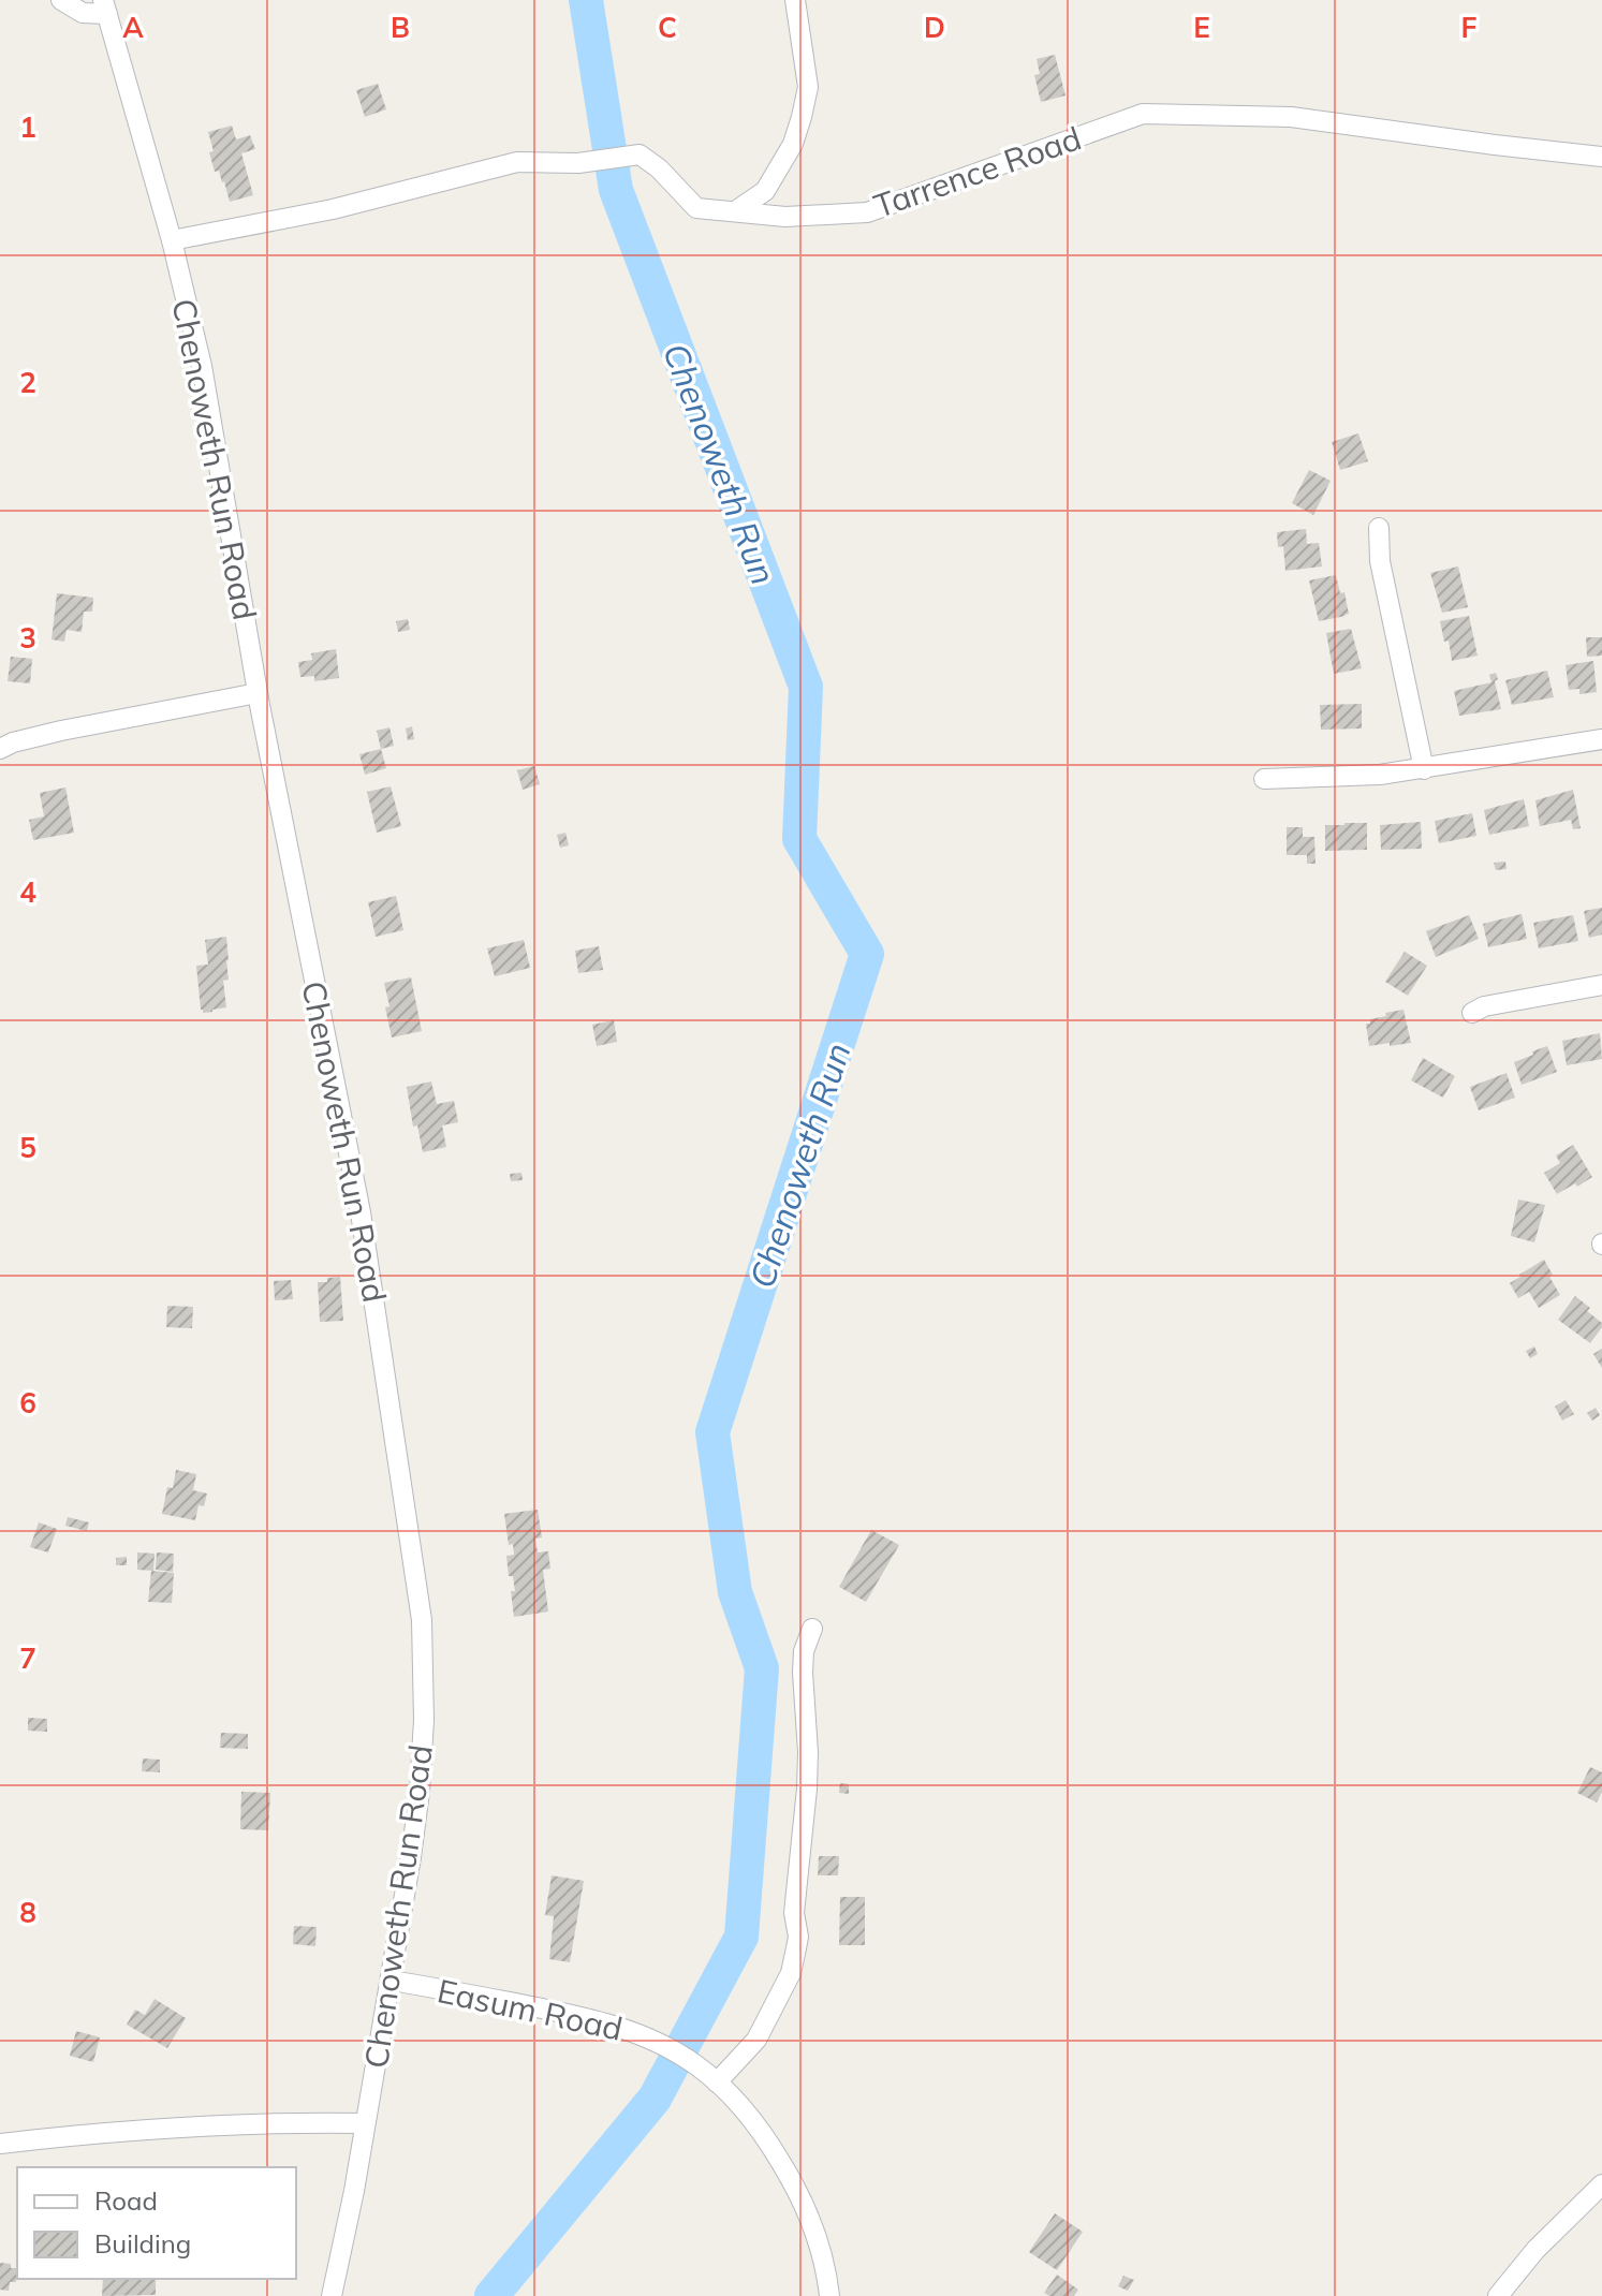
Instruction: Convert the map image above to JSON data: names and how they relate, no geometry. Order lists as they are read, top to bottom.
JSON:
{
  "streets": {
    "street": ["Tarrence Road", "Chenoweth Run Road", "Easum Road"]
  },
  "crossings": [
    ["Tarrence Road", "Chenoweth Run Road"],
    ["Chenoweth Run Road", "Easum Road"]
  ],
  "water": ["Chenoweth Run"],
  "legend": ["Road", "Building"],
  "grid": {
    "columns": [
      "A",
      "B",
      "C",
      "D",
      "E",
      "F"
    ],
    "rows": [
      "1",
      "2",
      "3",
      "4",
      "5",
      "6",
      "7",
      "8"
    ]
  }
}
